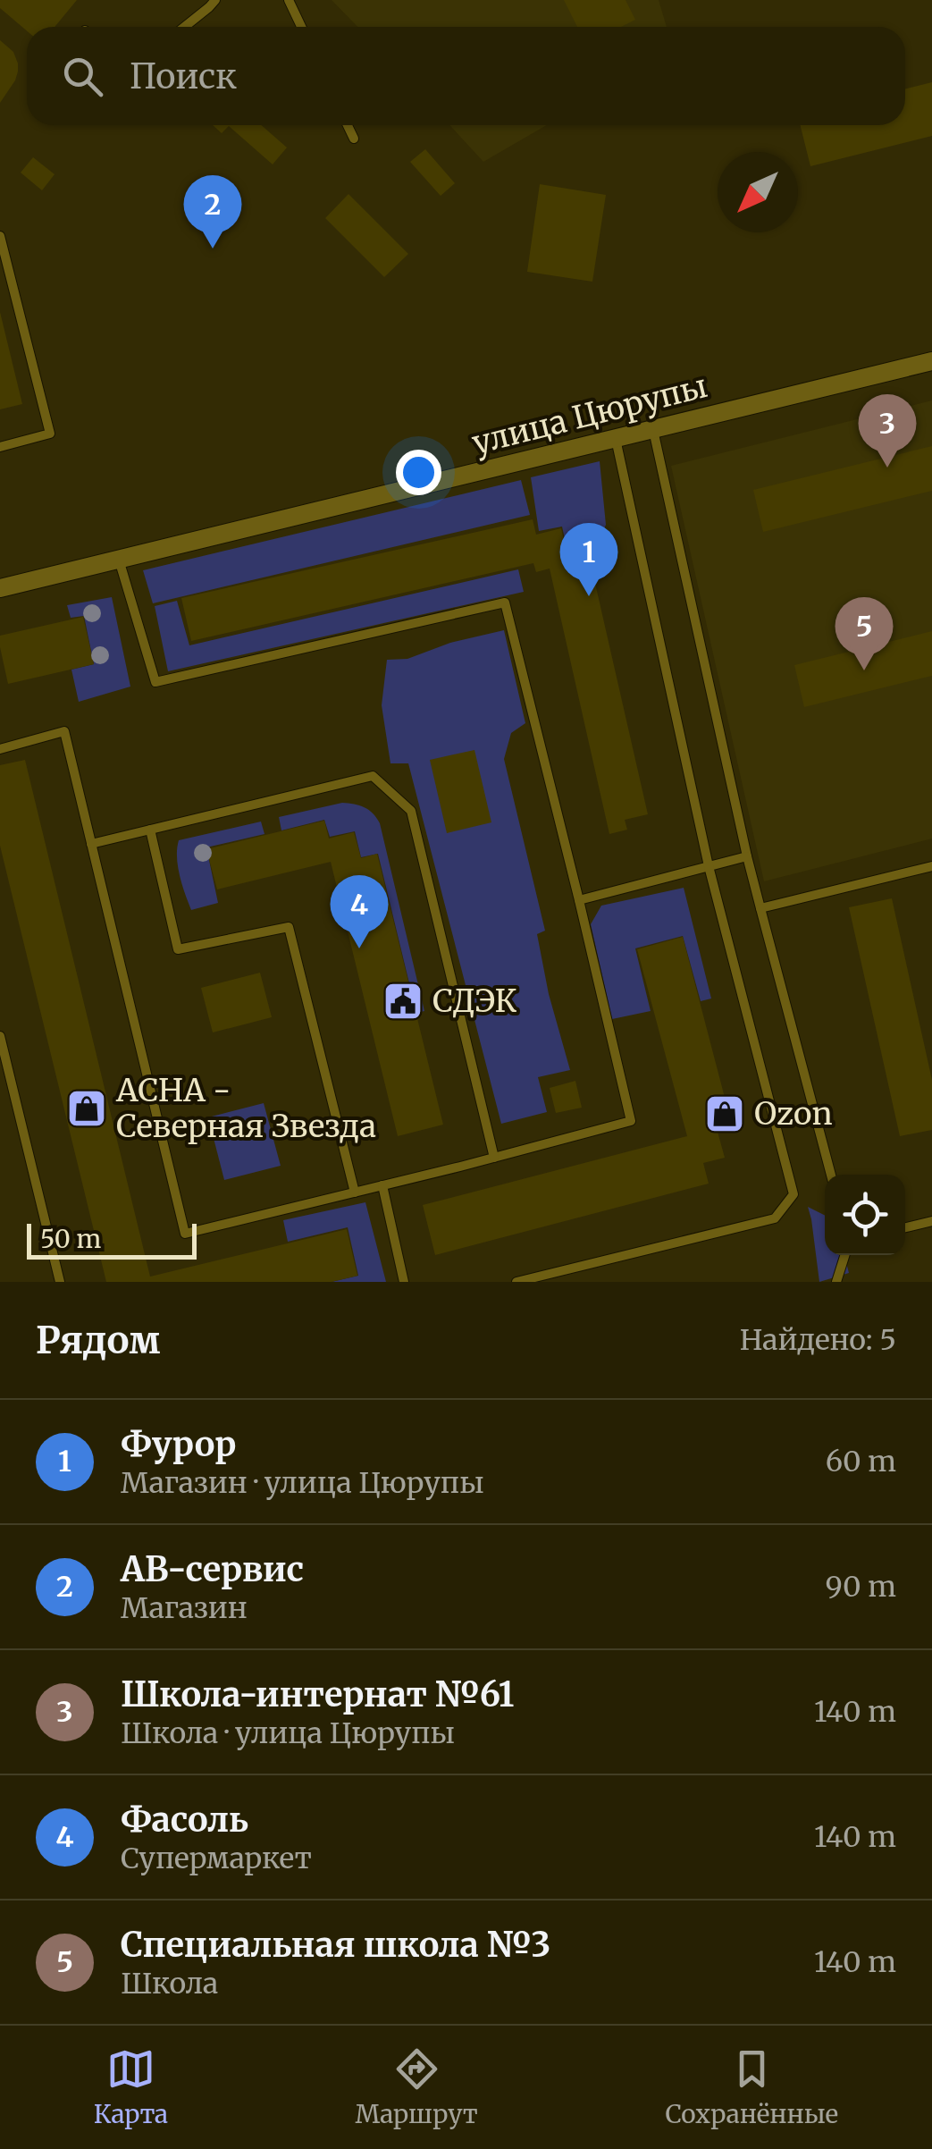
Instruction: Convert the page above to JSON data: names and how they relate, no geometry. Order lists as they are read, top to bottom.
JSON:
{
  "streets": {
    "street": ["улица Цюрупы"]
  },
  "places": {
    "public building": ["СДЭК"],
    "shop": ["АСНА - Северная Звезда", "Ozon"]
  },
  "scale_bar": "50 m",
  "north": "bottom left",
  "page": {
    "search": "Поиск",
    "pins": [
      "2",
      "3",
      "1",
      "5",
      "4"
    ],
    "scale": "50 m",
    "heading": ["Рядом", "Найдено: 5"],
    "list": [
      {
        "mark": "1",
        "name": "Фурор",
        "note": "Магазин · улица Цюрупы",
        "value": "60 m"
      },
      {
        "mark": "2",
        "name": "АВ-сервис",
        "note": "Магазин",
        "value": "90 m"
      },
      {
        "mark": "3",
        "name": "Школа-интернат №61",
        "note": "Школа · улица Цюрупы",
        "value": "140 m"
      },
      {
        "mark": "4",
        "name": "Фасоль",
        "note": "Супермаркет",
        "value": "140 m"
      },
      {
        "mark": "5",
        "name": "Специальная школа №3",
        "note": "Школа",
        "value": "140 m"
      }
    ],
    "nav": ["Карта", "Маршрут", "Сохранённые"]
  }
}
